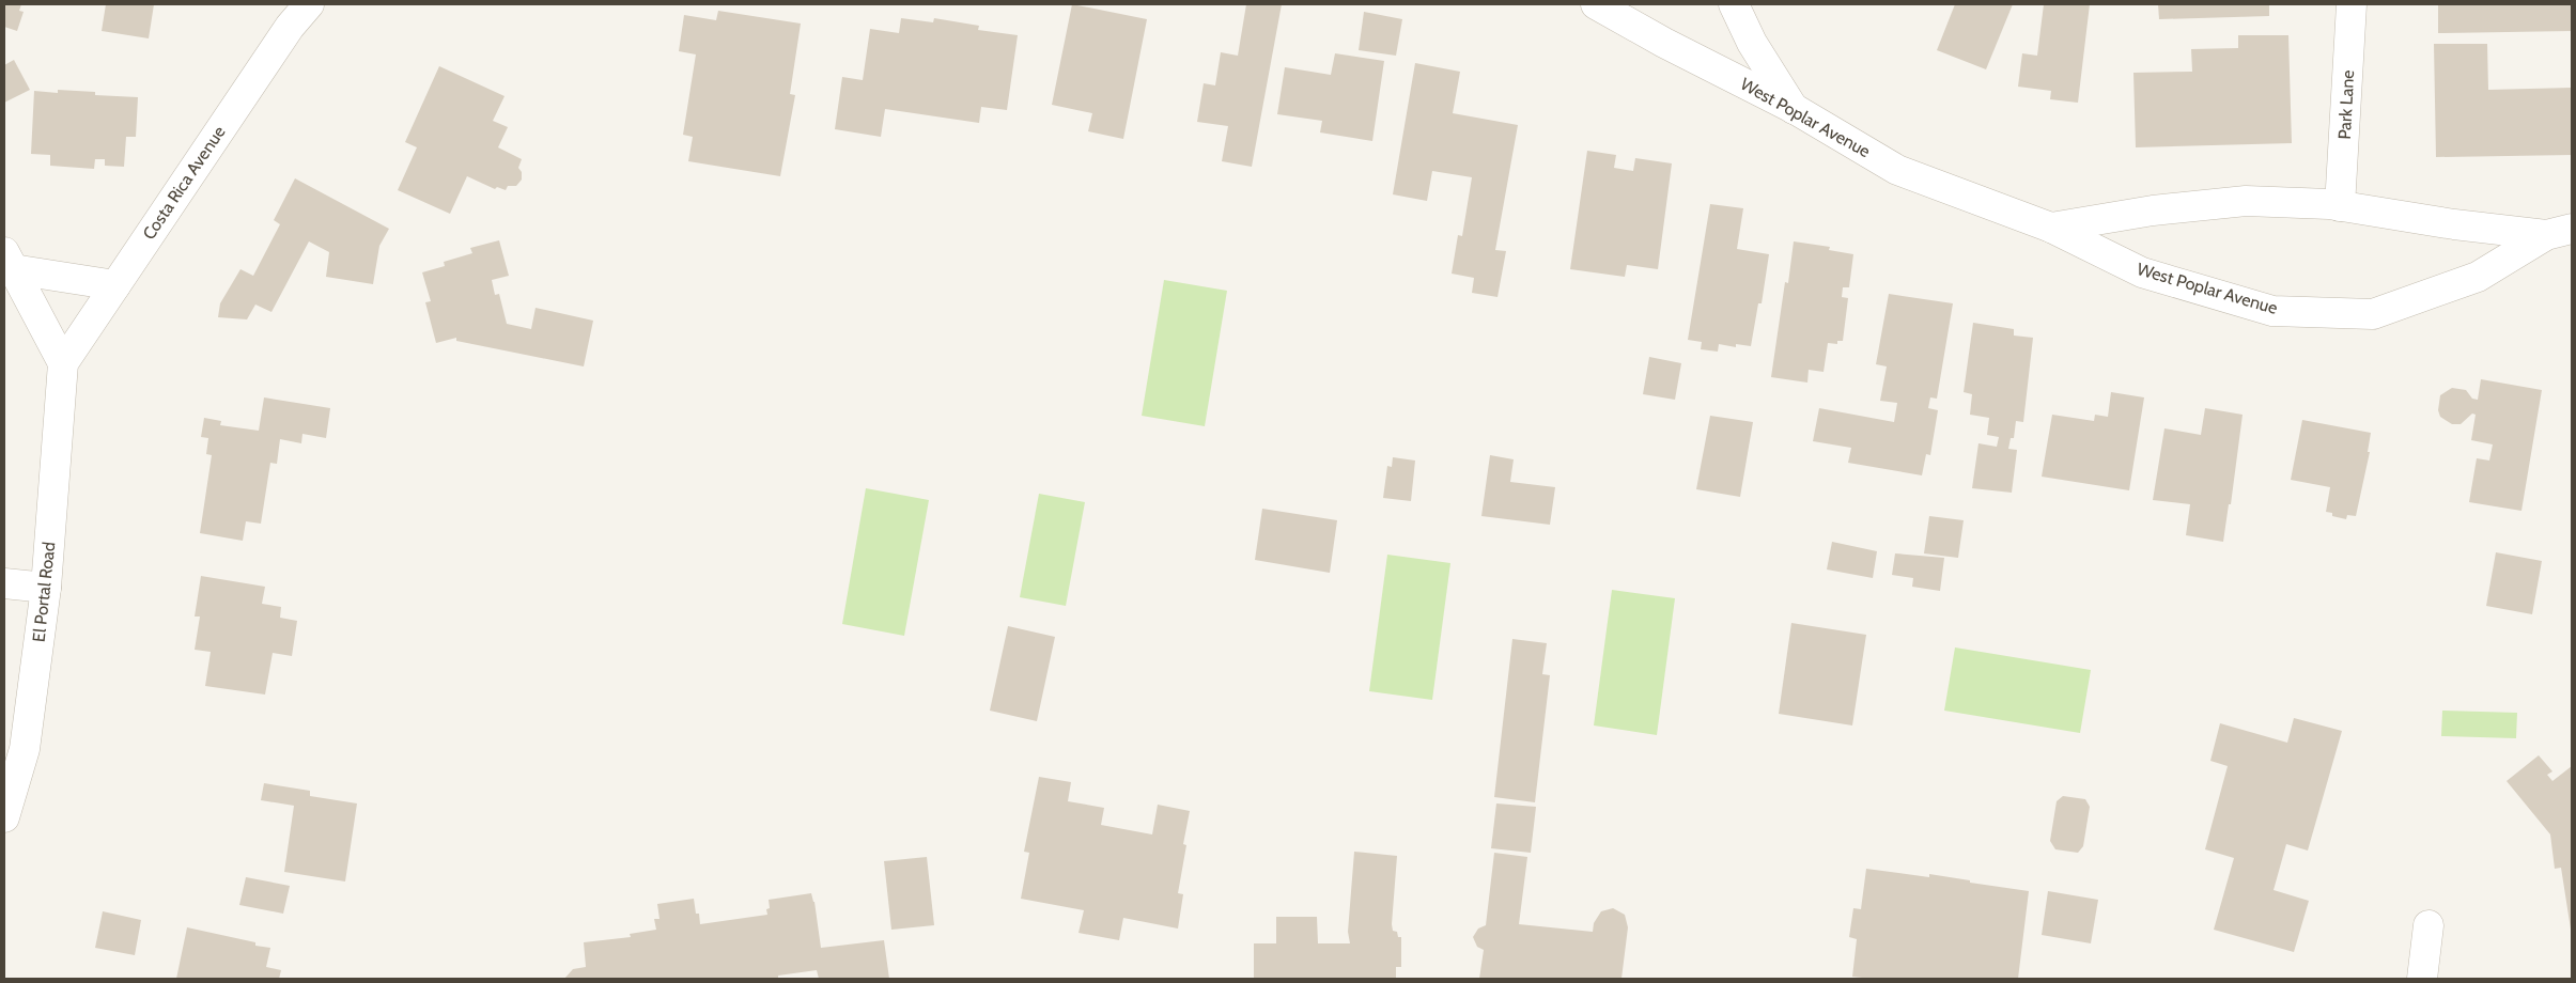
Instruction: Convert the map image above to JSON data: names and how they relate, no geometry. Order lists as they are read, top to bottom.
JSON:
{
  "streets": {
    "street": [
      "Park Lane",
      "West Poplar Avenue",
      "Costa Rica Avenue",
      "El Portal Road"
    ]
  },
  "crossings": [
    ["Park Lane", "West Poplar Avenue"],
    ["Costa Rica Avenue", "El Portal Road"]
  ]
}
